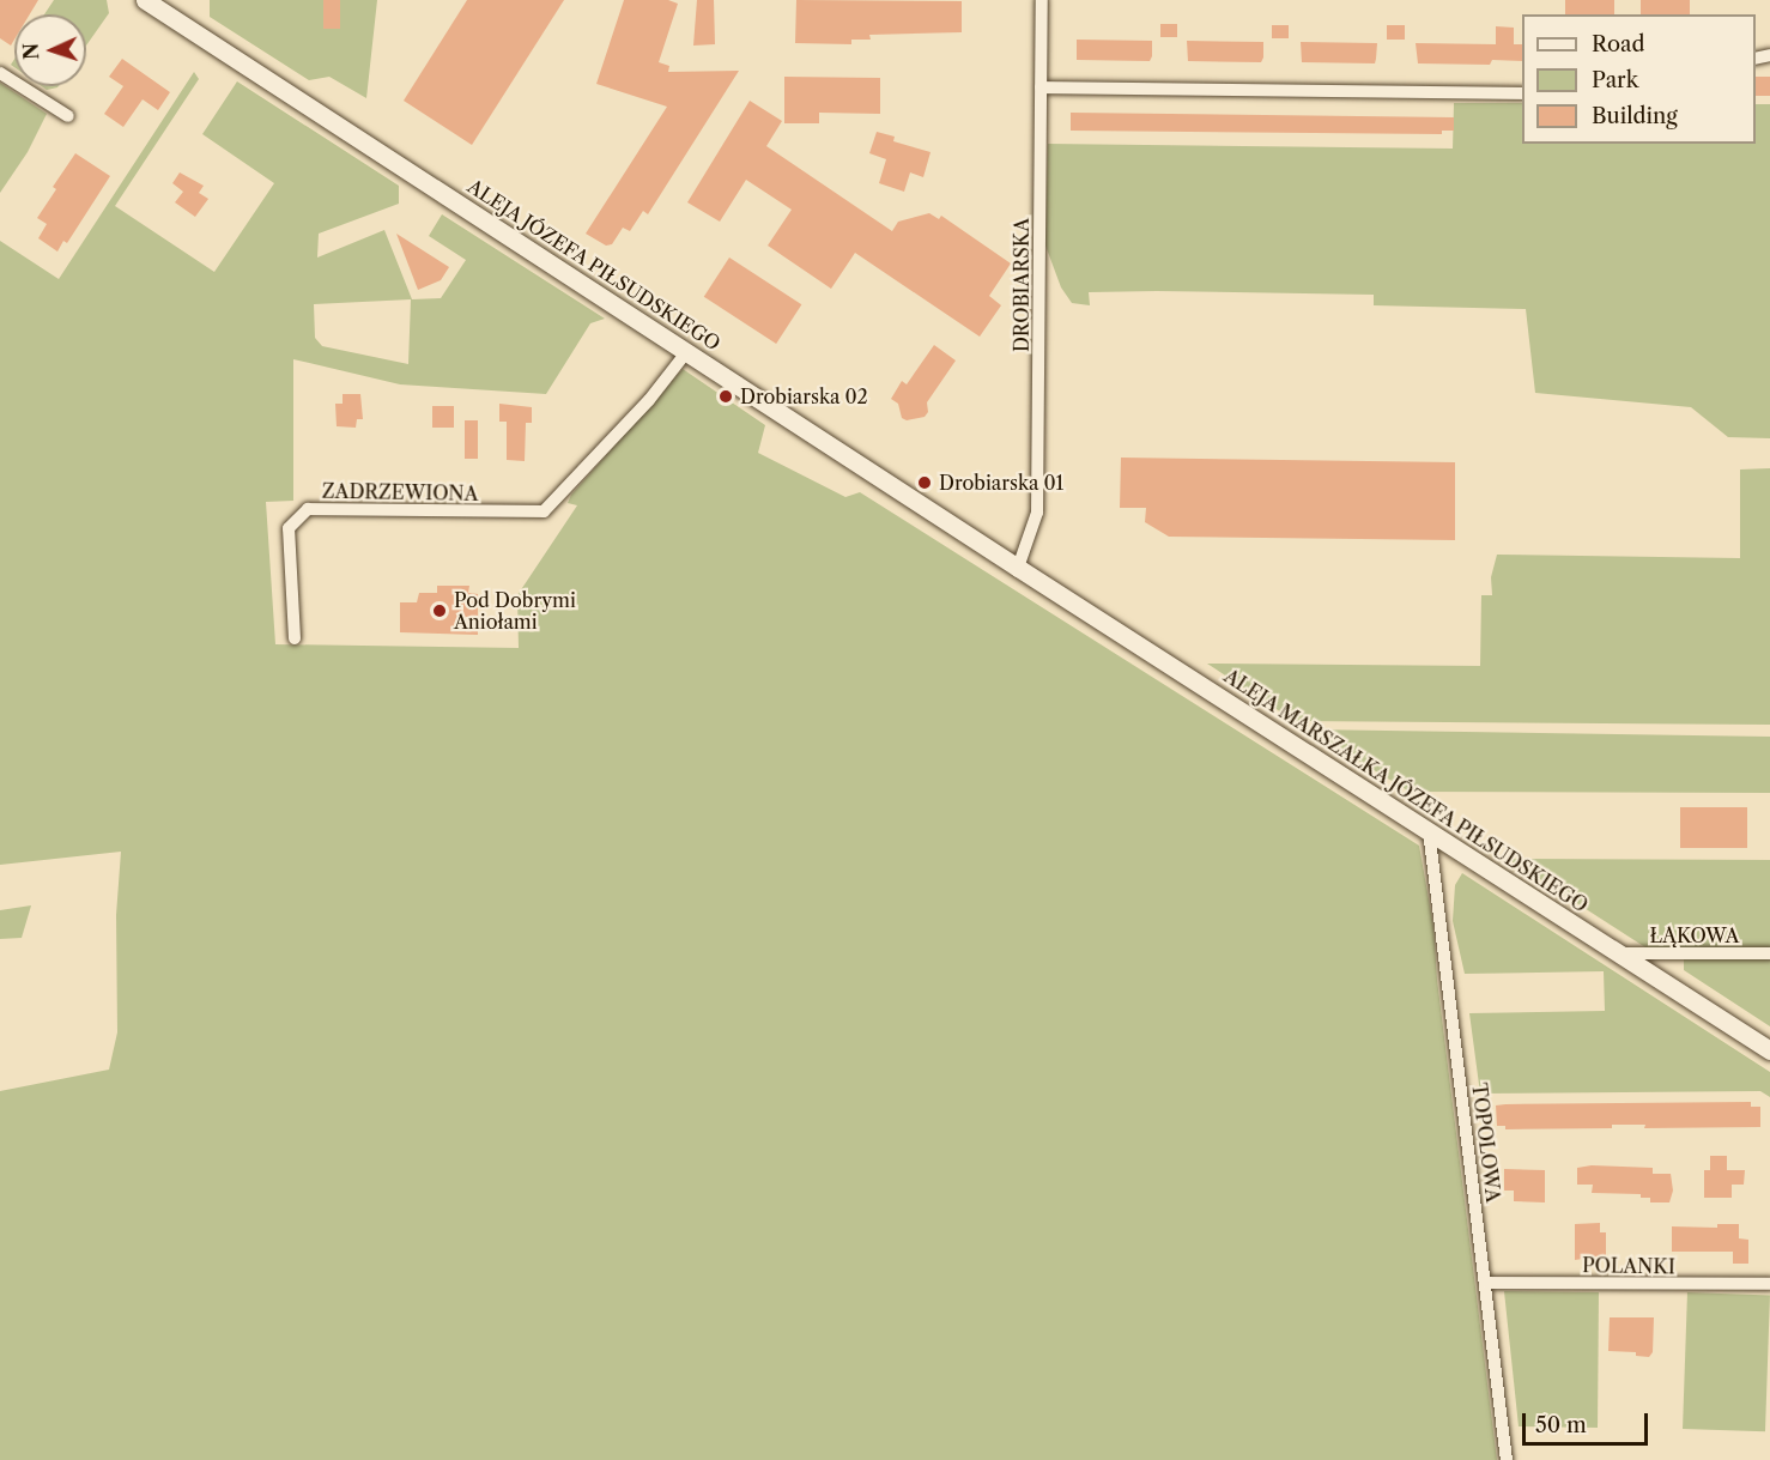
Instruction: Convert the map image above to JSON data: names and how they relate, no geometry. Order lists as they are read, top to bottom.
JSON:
{
  "streets": {
    "main road": ["ALEJA JÓZEFA PIŁSUDSKIEGO", "ALEJA MARSZAŁKA JÓZEFA PIŁSUDSKIEGO"],
    "street": [
      "DROBIARSKA",
      "ZADRZEWIONA",
      "ŁĄKOWA",
      "TOPOLOWA",
      "POLANKI"
    ]
  },
  "crossings": [
    ["ALEJA JÓZEFA PIŁSUDSKIEGO", "DROBIARSKA"],
    ["ALEJA JÓZEFA PIŁSUDSKIEGO", "ZADRZEWIONA"],
    ["ALEJA JÓZEFA PIŁSUDSKIEGO", "ALEJA MARSZAŁKA JÓZEFA PIŁSUDSKIEGO"],
    ["DROBIARSKA", "ALEJA MARSZAŁKA JÓZEFA PIŁSUDSKIEGO"],
    ["ALEJA MARSZAŁKA JÓZEFA PIŁSUDSKIEGO", "ŁĄKOWA"],
    ["ALEJA MARSZAŁKA JÓZEFA PIŁSUDSKIEGO", "TOPOLOWA"],
    ["TOPOLOWA", "POLANKI"]
  ],
  "places": ["Drobiarska 02", "Drobiarska 01", "Pod Dobrymi Aniołami"],
  "legend": ["Road", "Park", "Building"],
  "scale_bar": "50 m",
  "north": "left"
}
